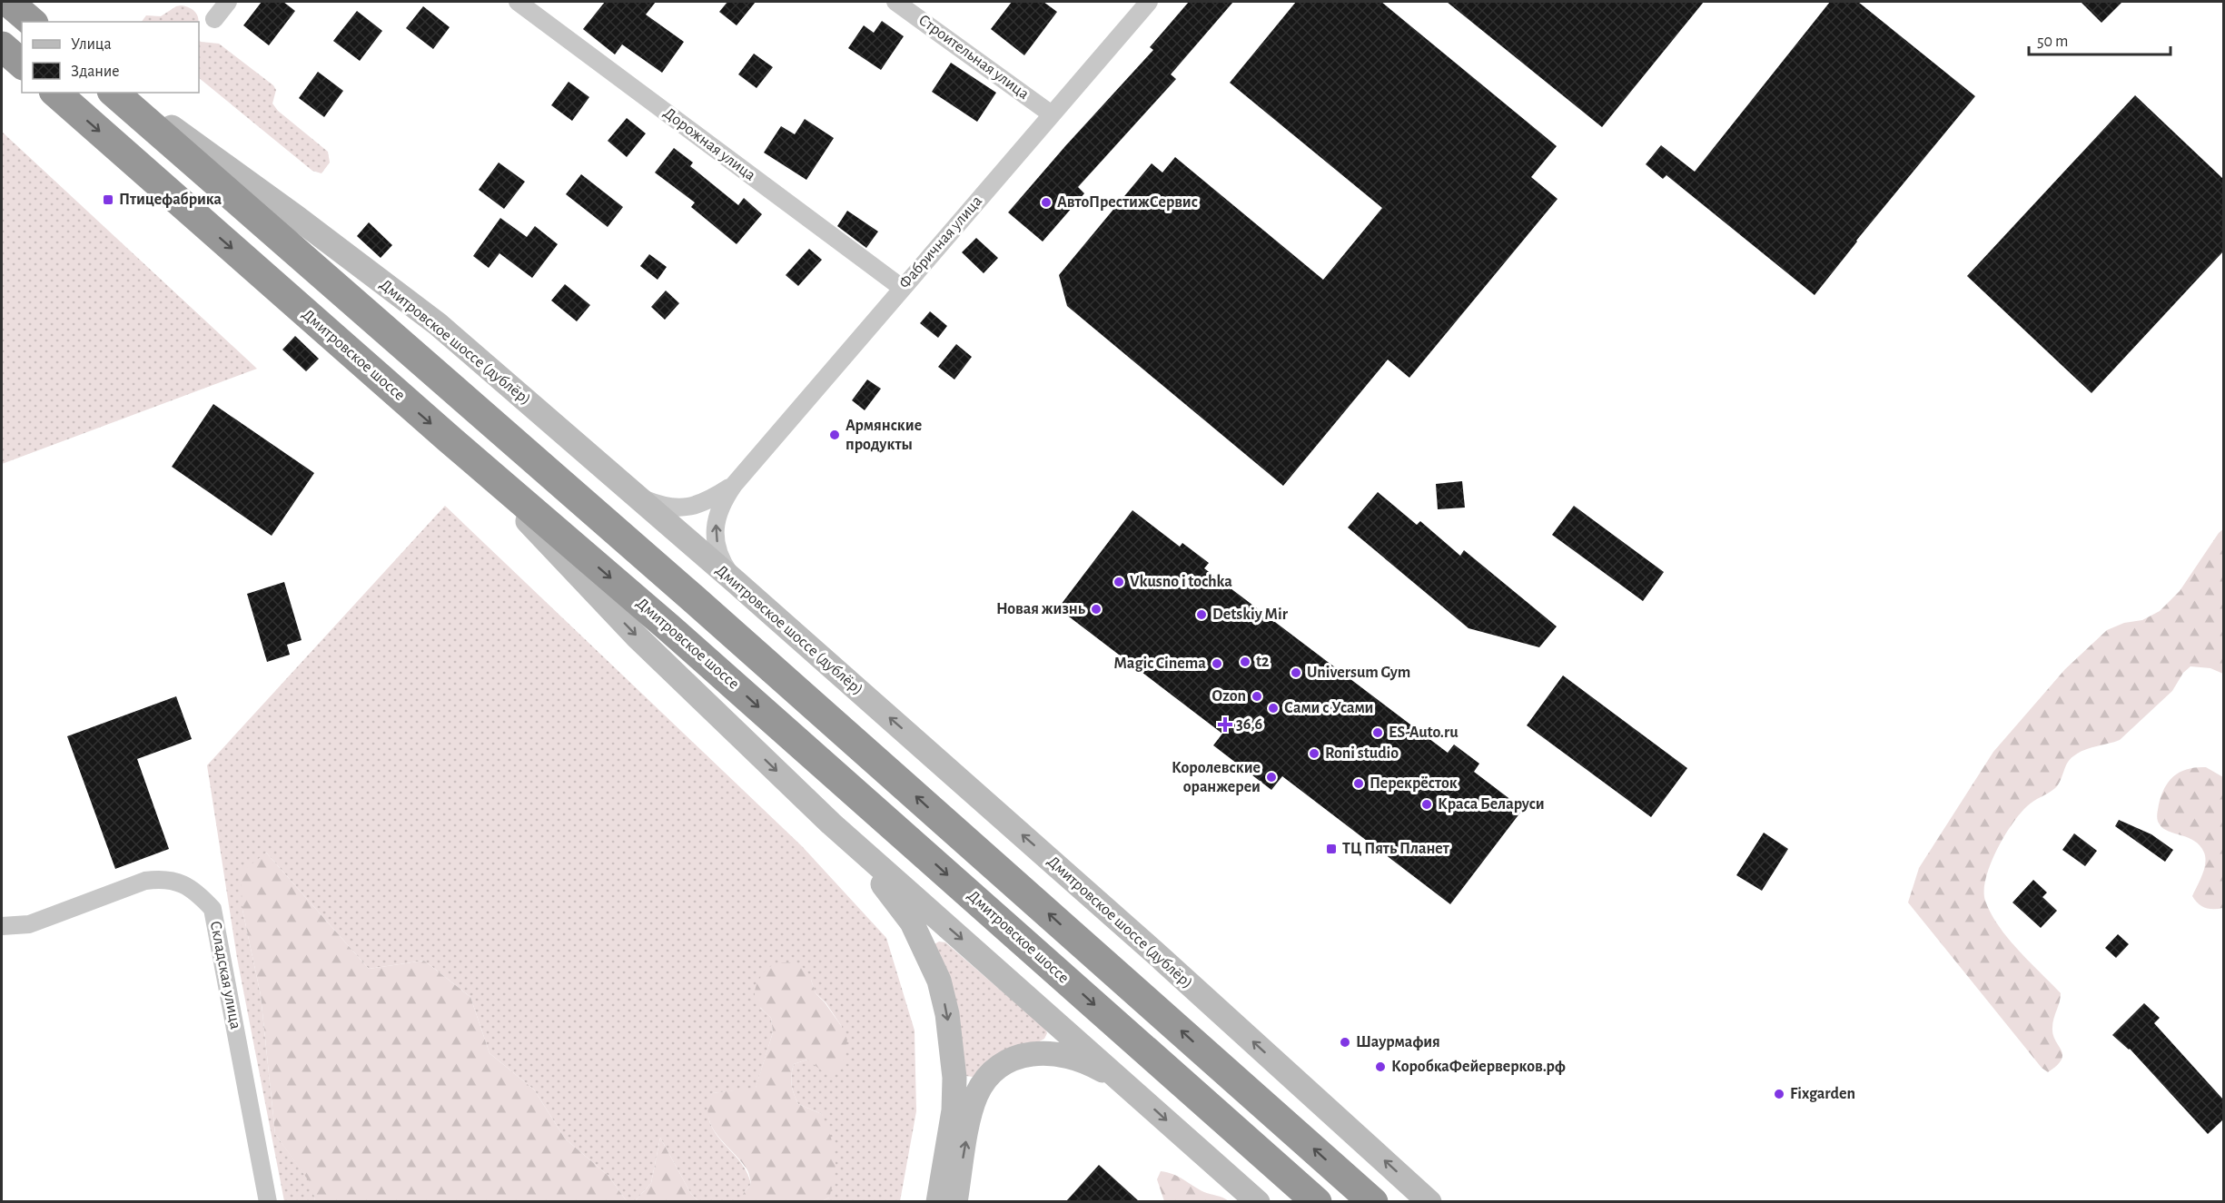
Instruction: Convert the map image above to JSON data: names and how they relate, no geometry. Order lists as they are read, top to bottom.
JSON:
{
  "streets": {
    "highway": ["Дмитровское шоссе"],
    "main road": ["Дмитровское шоссе (дублёр)"],
    "street": [
      "Строительная улица",
      "Дорожная улица",
      "Фабричная улица",
      "Складская улица"
    ]
  },
  "crossings": [
    ["Строительная улица", "Фабричная улица"],
    ["Дорожная улица", "Фабричная улица"],
    ["Фабричная улица", "Дмитровское шоссе (дублёр)"]
  ],
  "places": {
    "transit": ["Птицефабрика", "ТЦ Пять Планет"],
    "other": [
      "АвтоПрестижСервис",
      "Армянские продукты",
      "Vkusno i tochka",
      "Новая жизнь",
      "Detskiy Mir",
      "t2",
      "Magic Cinema",
      "Universum Gym",
      "Ozon",
      "Сами с Усами",
      "ES-Auto.ru",
      "Roni studio",
      "Королевские оранжереи",
      "Перекрёсток",
      "Краса Беларуси",
      "Шаурмафия",
      "КоробкаФейерверков.рф",
      "Fixgarden"
    ],
    "health": ["36,6"]
  },
  "legend": ["Улица", "Здание"],
  "scale_bar": "50 m"
}
